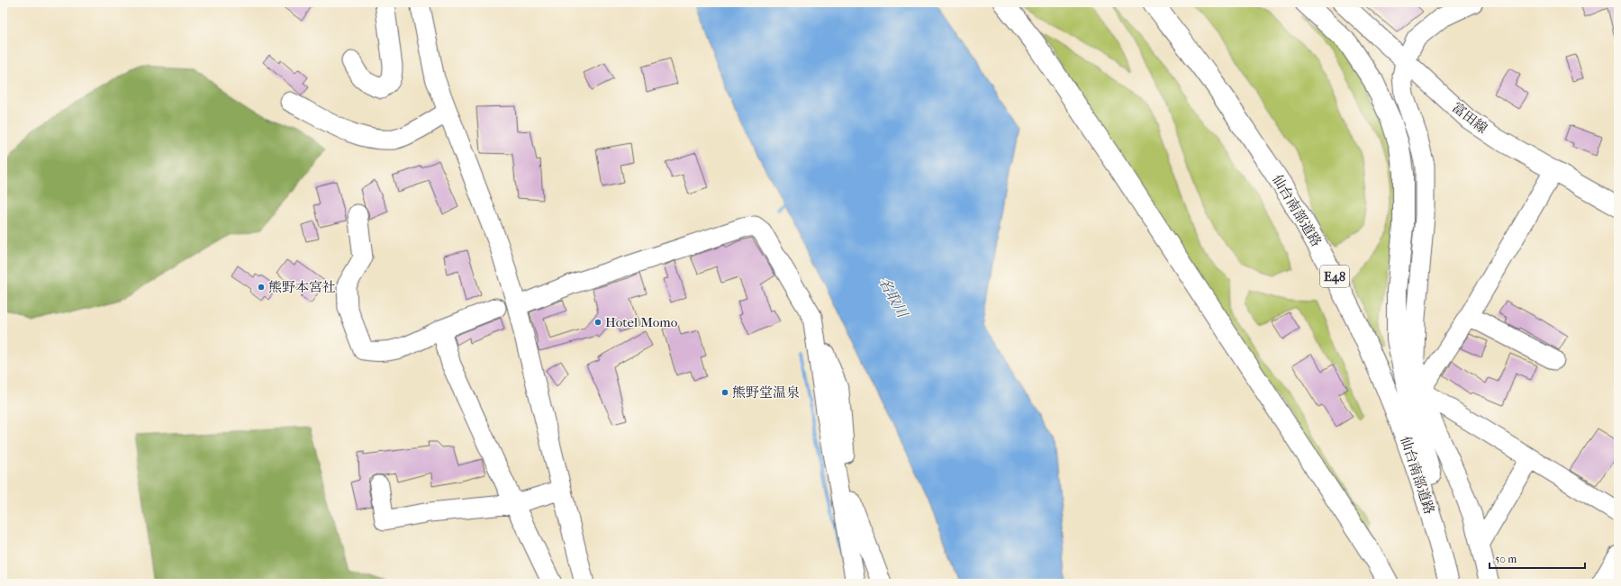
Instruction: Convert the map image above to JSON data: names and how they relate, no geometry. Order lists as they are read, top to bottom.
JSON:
{
  "streets": {
    "highway": ["仙台南部道路", "E48"],
    "street": ["富田線"]
  },
  "water": ["名取川"],
  "places": ["熊野本宮社", "Hotel Momo", "熊野堂温泉"],
  "scale_bar": "50 m"
}
